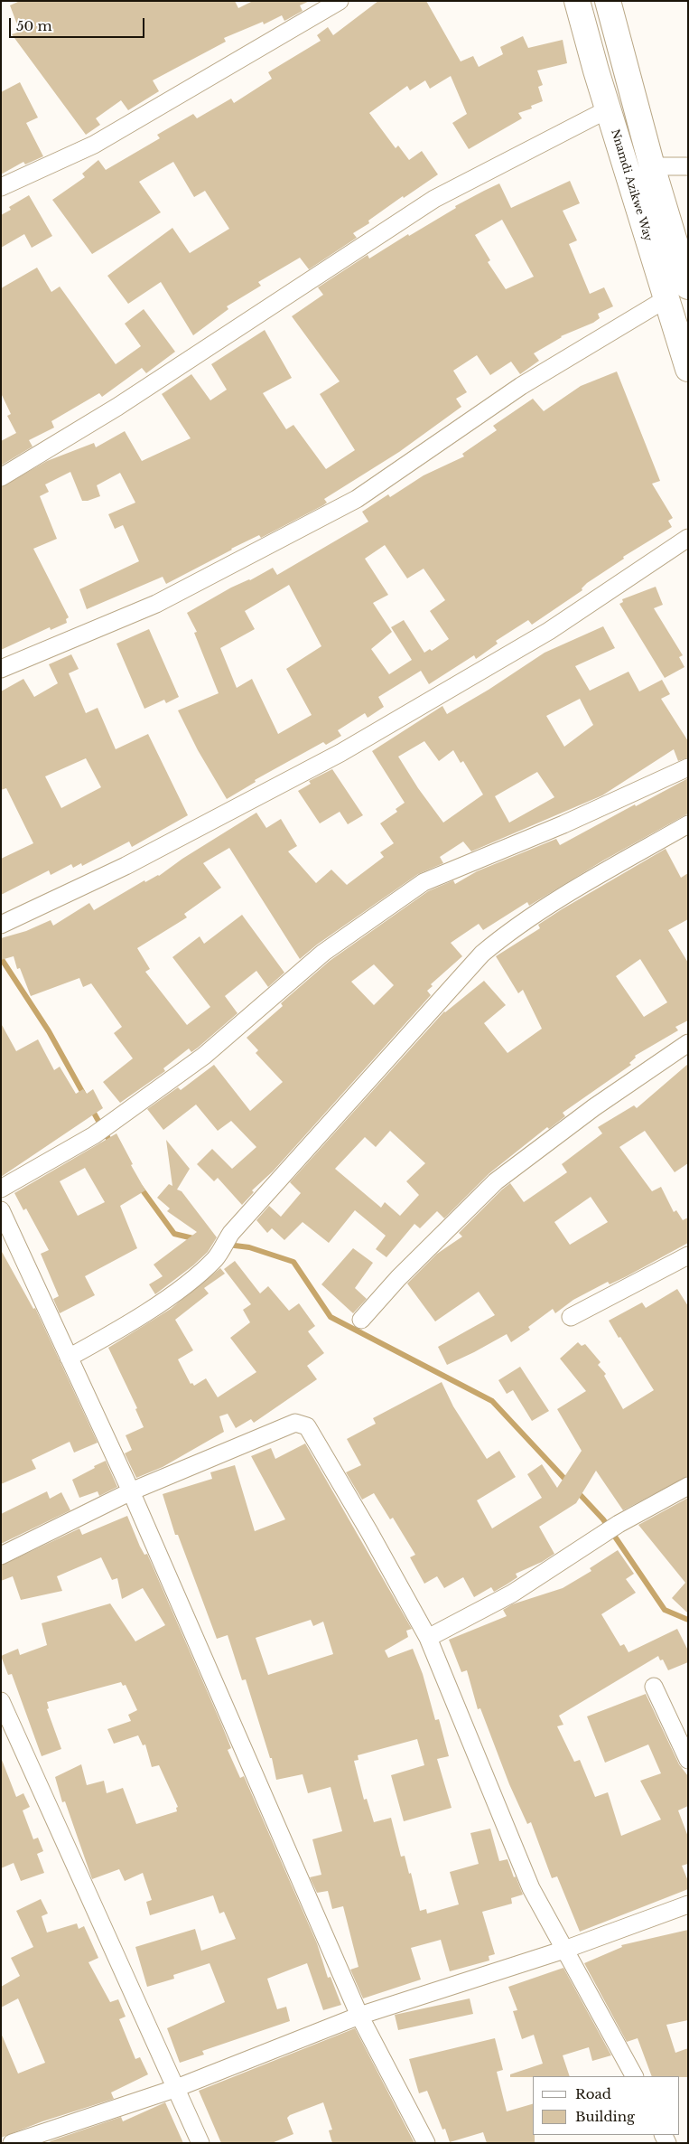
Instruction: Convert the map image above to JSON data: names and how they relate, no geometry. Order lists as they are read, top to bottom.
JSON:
{
  "streets": {
    "highway": ["Nnamdi Azikwe Way"]
  },
  "legend": ["Road", "Building"],
  "scale_bar": "50 m"
}
